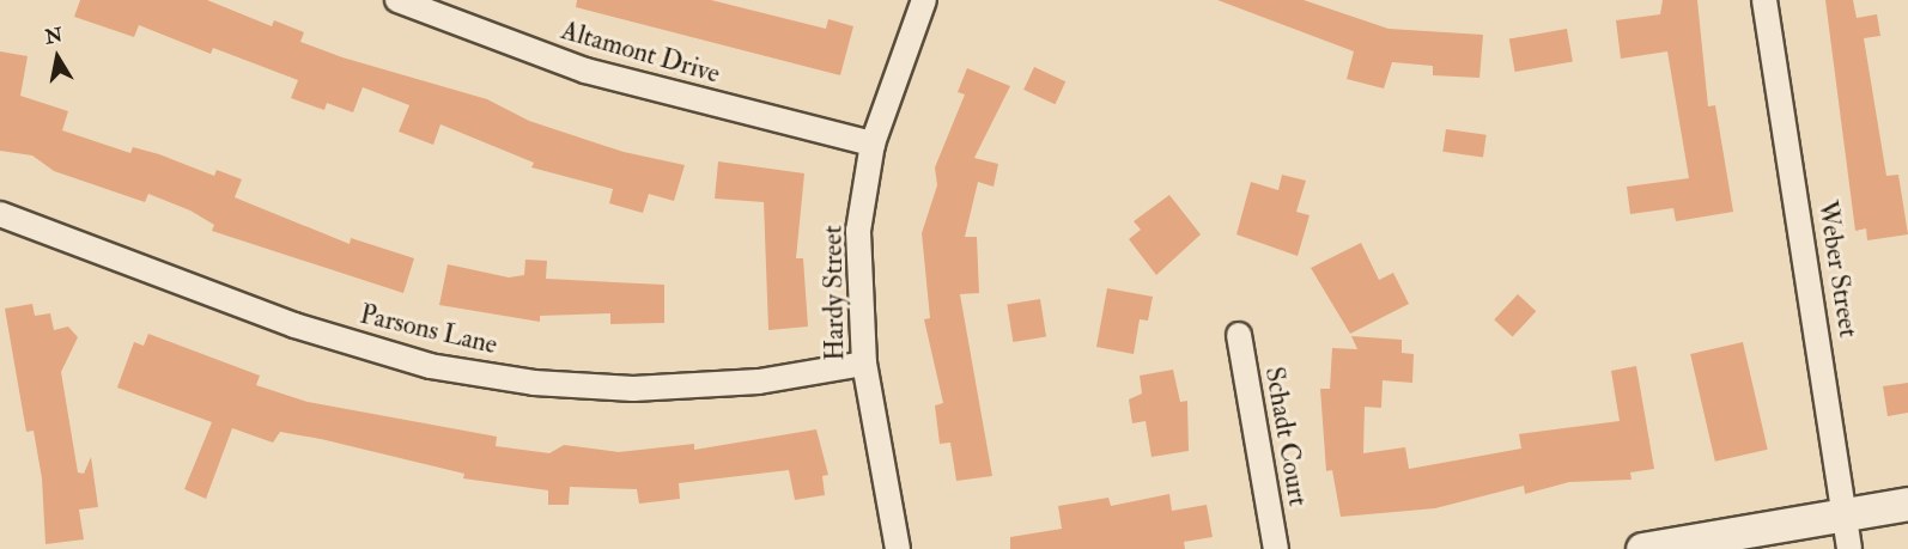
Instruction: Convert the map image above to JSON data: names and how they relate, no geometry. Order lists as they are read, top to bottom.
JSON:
{
  "streets": {
    "street": [
      "Altamont Drive",
      "Weber Street",
      "Hardy Street",
      "Parsons Lane",
      "Schadt Court"
    ]
  },
  "crossings": [
    ["Altamont Drive", "Hardy Street"],
    ["Hardy Street", "Parsons Lane"]
  ],
  "north": "top"
}
